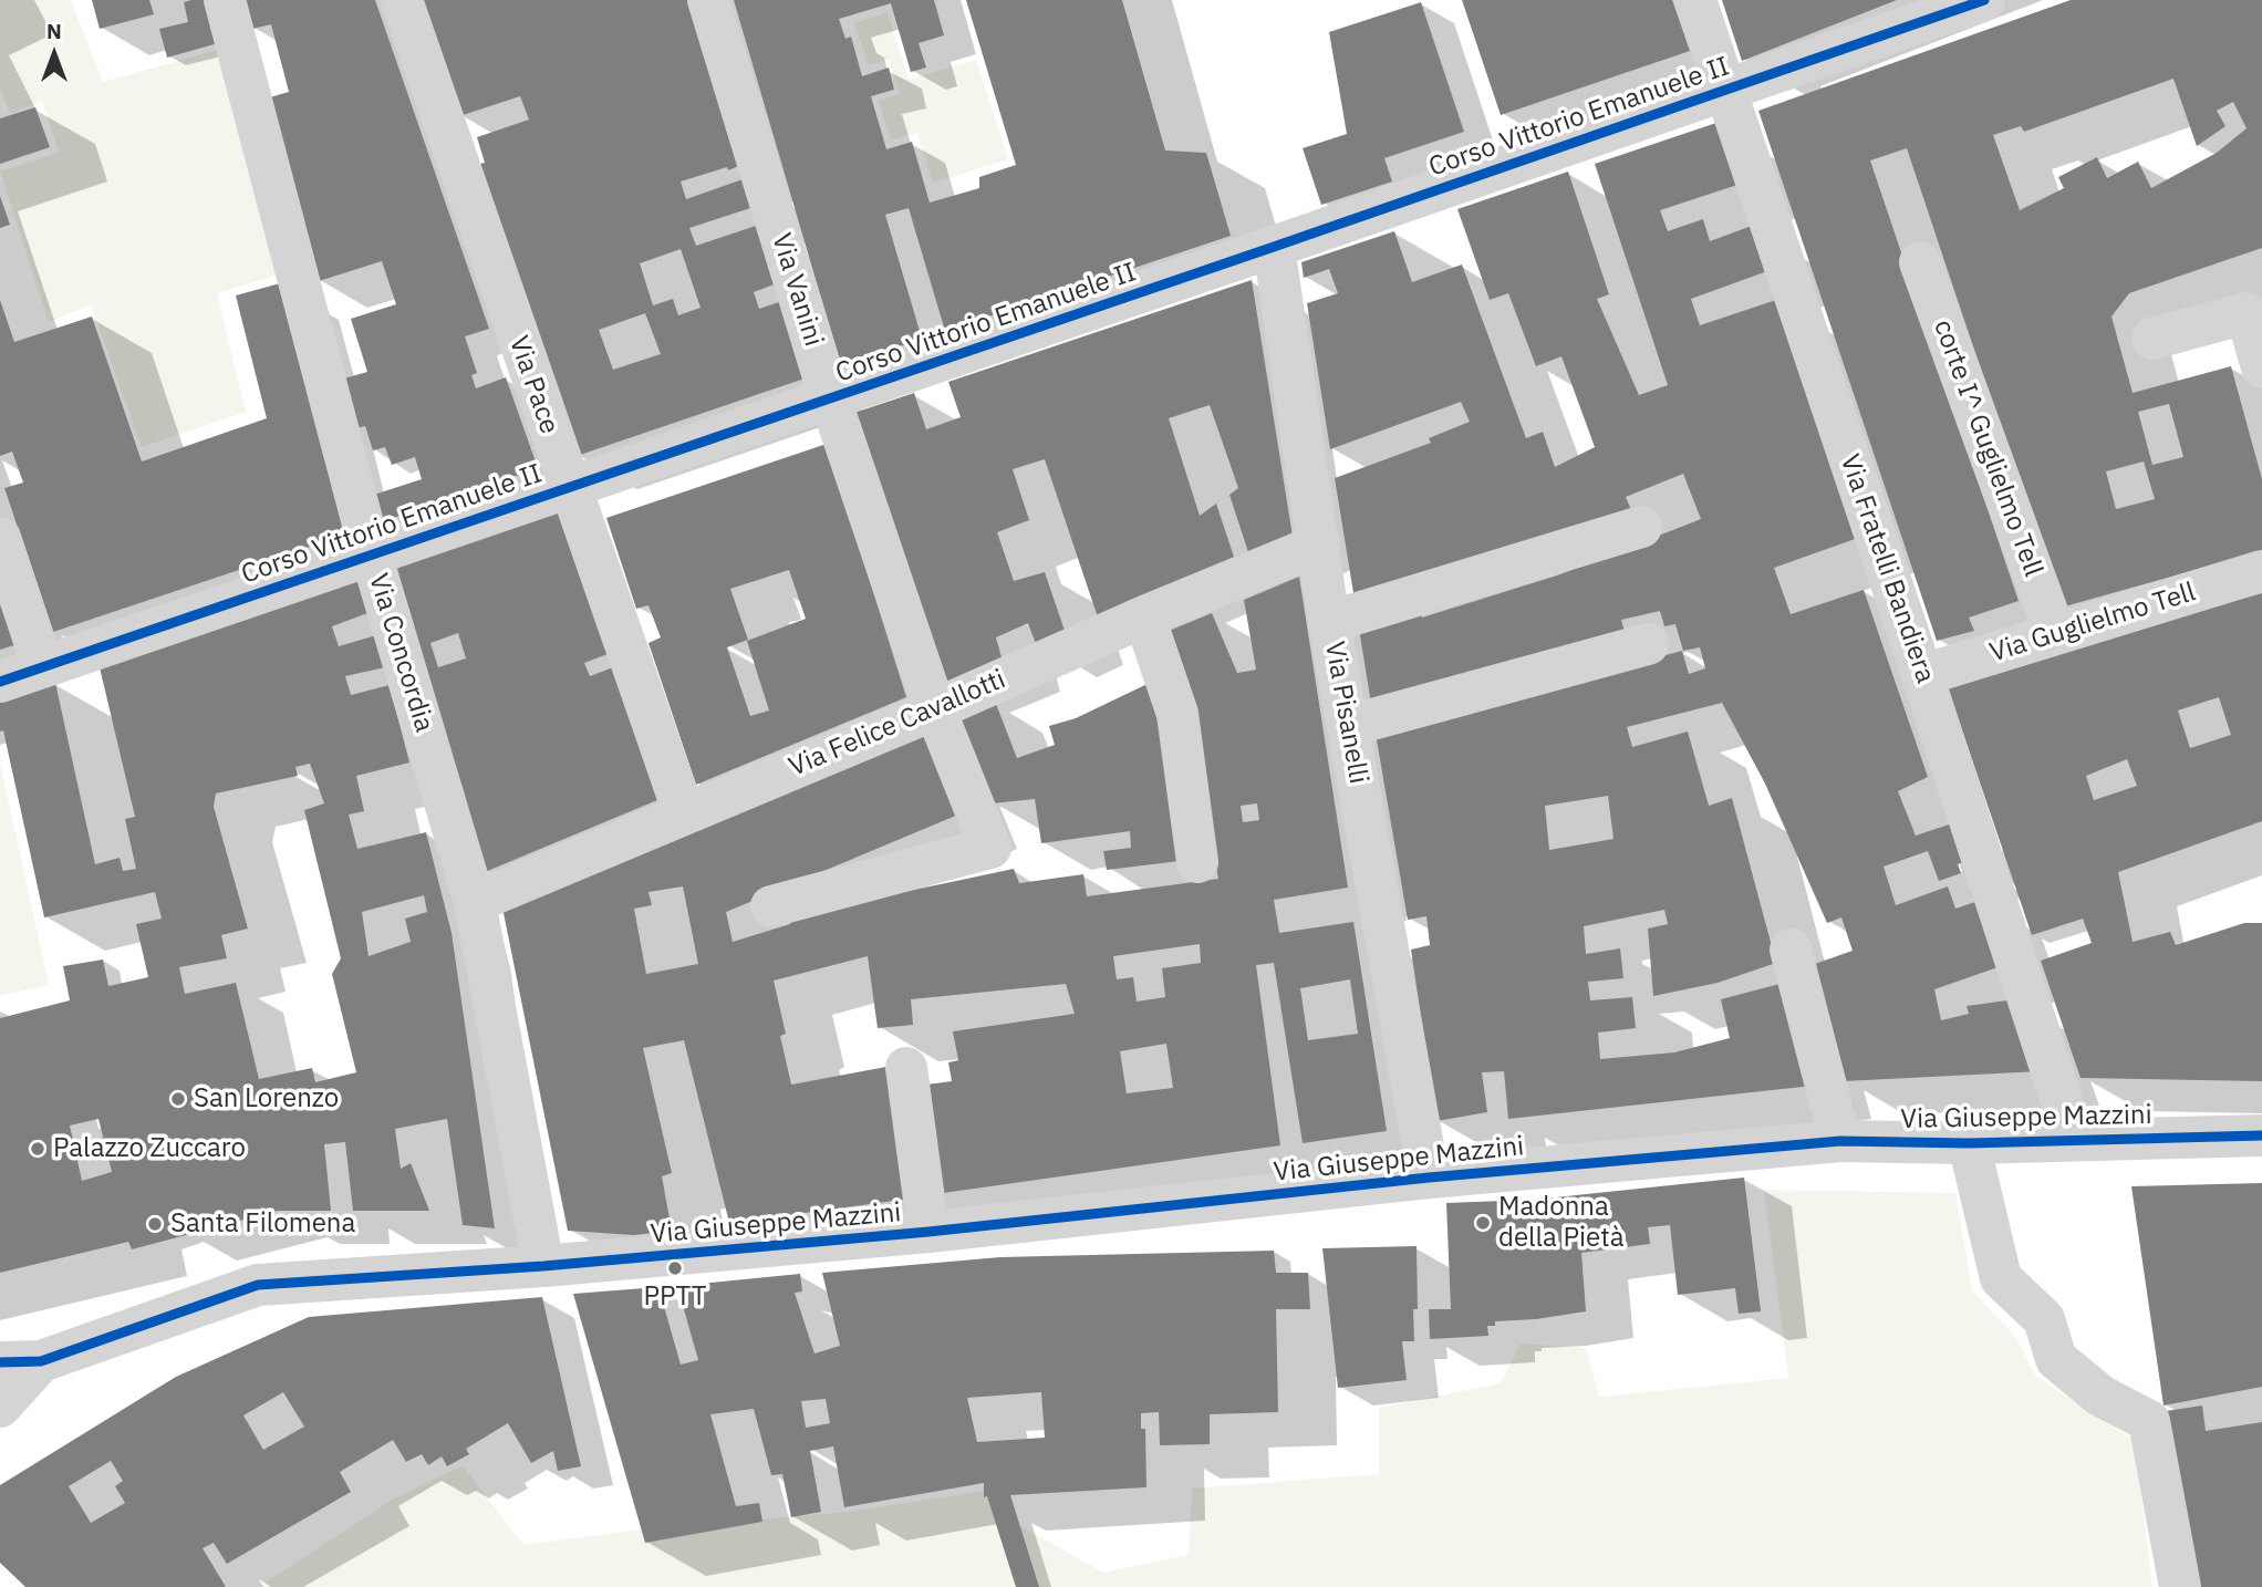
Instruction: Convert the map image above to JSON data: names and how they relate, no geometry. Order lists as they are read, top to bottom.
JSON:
{
  "streets": {
    "street": [
      "Corso Vittorio Emanuele II",
      "Via Vanini",
      "Via Pace",
      "corte I^ Guglielmo Tell",
      "Via Fratelli Bandiera",
      "Via Guglielmo Tell",
      "Via Concordia",
      "Via Pisanelli",
      "Via Felice Cavallotti",
      "Via Giuseppe Mazzini"
    ]
  },
  "crossings": [
    ["Corso Vittorio Emanuele II", "Via Vanini"],
    ["Corso Vittorio Emanuele II", "Via Pace"],
    ["Corso Vittorio Emanuele II", "Via Fratelli Bandiera"],
    ["Corso Vittorio Emanuele II", "Via Concordia"],
    ["Corso Vittorio Emanuele II", "Via Pisanelli"],
    ["Via Vanini", "Via Felice Cavallotti"],
    ["Via Pace", "Via Felice Cavallotti"],
    ["corte I^ Guglielmo Tell", "Via Guglielmo Tell"],
    ["Via Fratelli Bandiera", "Via Guglielmo Tell"],
    ["Via Fratelli Bandiera", "Via Giuseppe Mazzini"],
    ["Via Concordia", "Via Felice Cavallotti"],
    ["Via Concordia", "Via Giuseppe Mazzini"],
    ["Via Pisanelli", "Via Felice Cavallotti"],
    ["Via Pisanelli", "Via Giuseppe Mazzini"]
  ],
  "places": [
    "San Lorenzo",
    "Palazzo Zuccaro",
    "Madonna della Pietà",
    "Santa Filomena",
    "PPTT"
  ],
  "north": "top"
}
